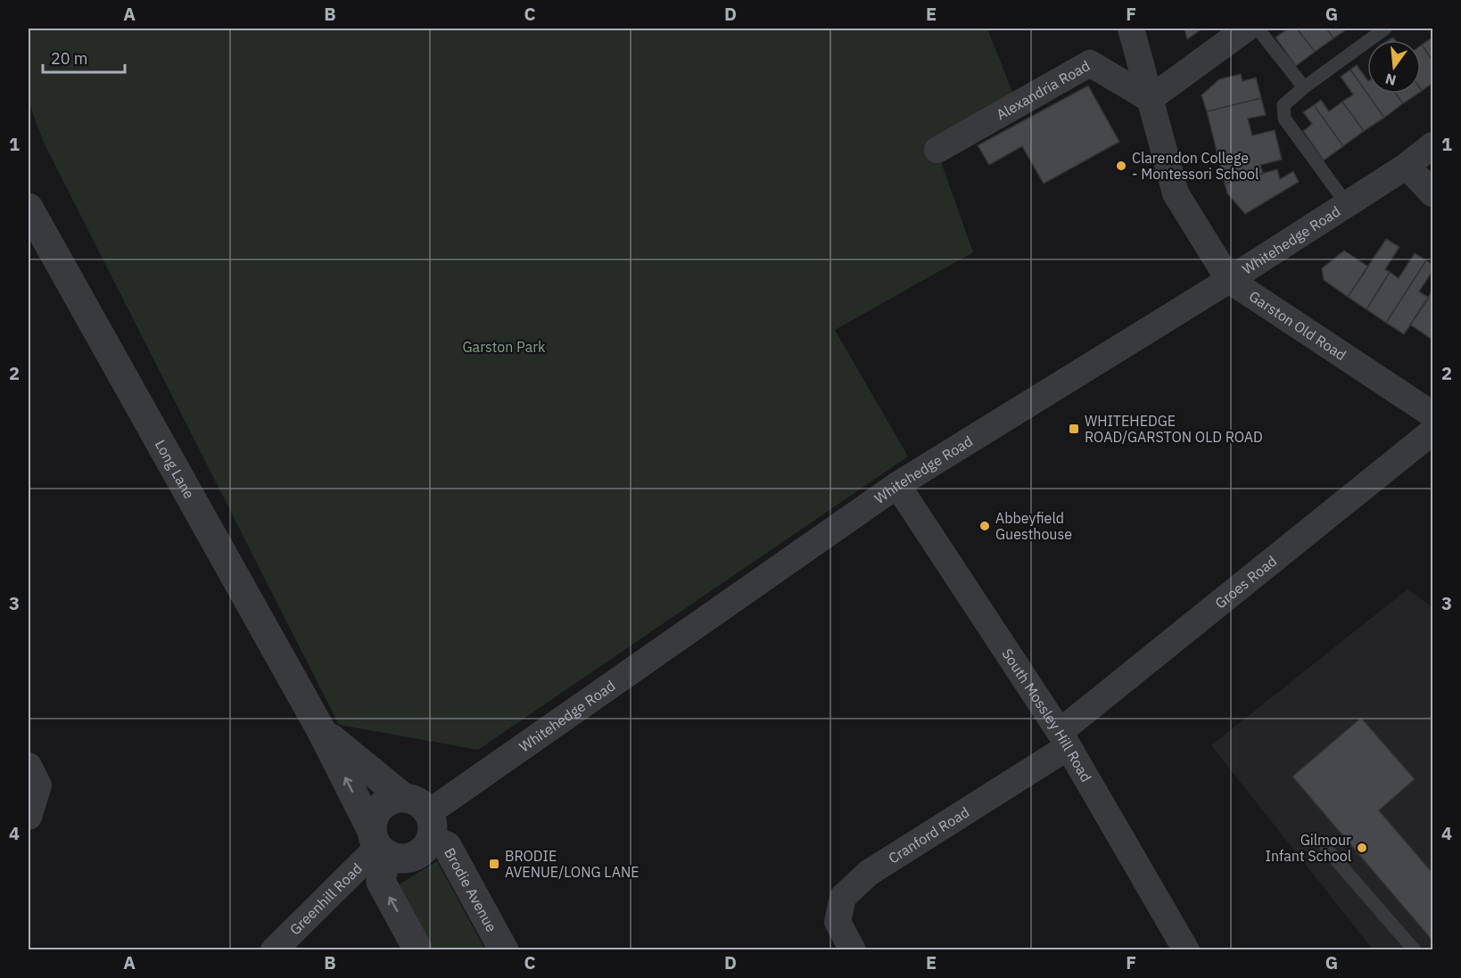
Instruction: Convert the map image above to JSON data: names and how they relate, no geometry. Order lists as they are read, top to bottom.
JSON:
{
  "streets": {
    "street": [
      "Alexandria Road",
      "Whitehedge Road",
      "Garston Old Road",
      "Long Lane",
      "Groes Road",
      "South Mossley Hill Road",
      "Cranford Road",
      "Brodie Avenue",
      "Greenhill Road"
    ]
  },
  "crossings": [
    ["Alexandria Road", "Garston Old Road"],
    ["Whitehedge Road", "Garston Old Road"],
    ["Whitehedge Road", "Long Lane"],
    ["Whitehedge Road", "South Mossley Hill Road"],
    ["Whitehedge Road", "Brodie Avenue"],
    ["Whitehedge Road", "Greenhill Road"],
    ["Long Lane", "Brodie Avenue"],
    ["Long Lane", "Greenhill Road"],
    ["Groes Road", "South Mossley Hill Road"],
    ["Groes Road", "Cranford Road"],
    ["South Mossley Hill Road", "Cranford Road"],
    ["Brodie Avenue", "Greenhill Road"]
  ],
  "parks": ["Garston Park"],
  "places": {
    "other": ["Clarendon College - Montessori School", "Abbeyfield Guesthouse", "Gilmour Infant School"],
    "transit": ["WHITEHEDGE ROAD/GARSTON OLD ROAD", "BRODIE AVENUE/LONG LANE"]
  },
  "scale_bar": "20 m",
  "north": "bottom",
  "grid": {
    "columns": [
      "A",
      "B",
      "C",
      "D",
      "E",
      "F",
      "G"
    ],
    "rows": [
      "1",
      "2",
      "3",
      "4"
    ]
  }
}
